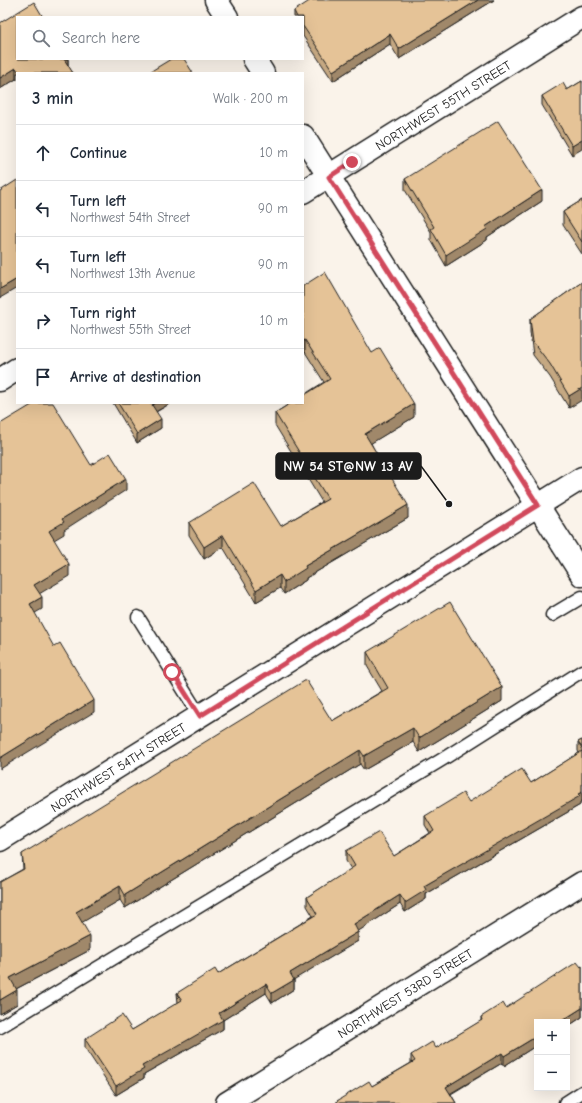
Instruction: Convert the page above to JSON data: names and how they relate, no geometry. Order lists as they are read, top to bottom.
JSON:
{
  "streets": {
    "street": ["NORTHWEST 55TH STREET", "NORTHWEST 54TH STREET", "NORTHWEST 53RD STREET"]
  },
  "places": ["NW 54 ST@NW 13 AV"],
  "page": {
    "search": "Search here",
    "heading": ["3 min", "Walk · 200 m"],
    "list": [
      ["Continue", "10 m"],
      ["Turn left", "Northwest 54th Street", "90 m"],
      ["Turn left", "Northwest 13th Avenue", "90 m"],
      ["Turn right", "Northwest 55th Street", "10 m"],
      "Arrive at destination"
    ],
    "map_buttons": ["+", "−"]
  }
}
